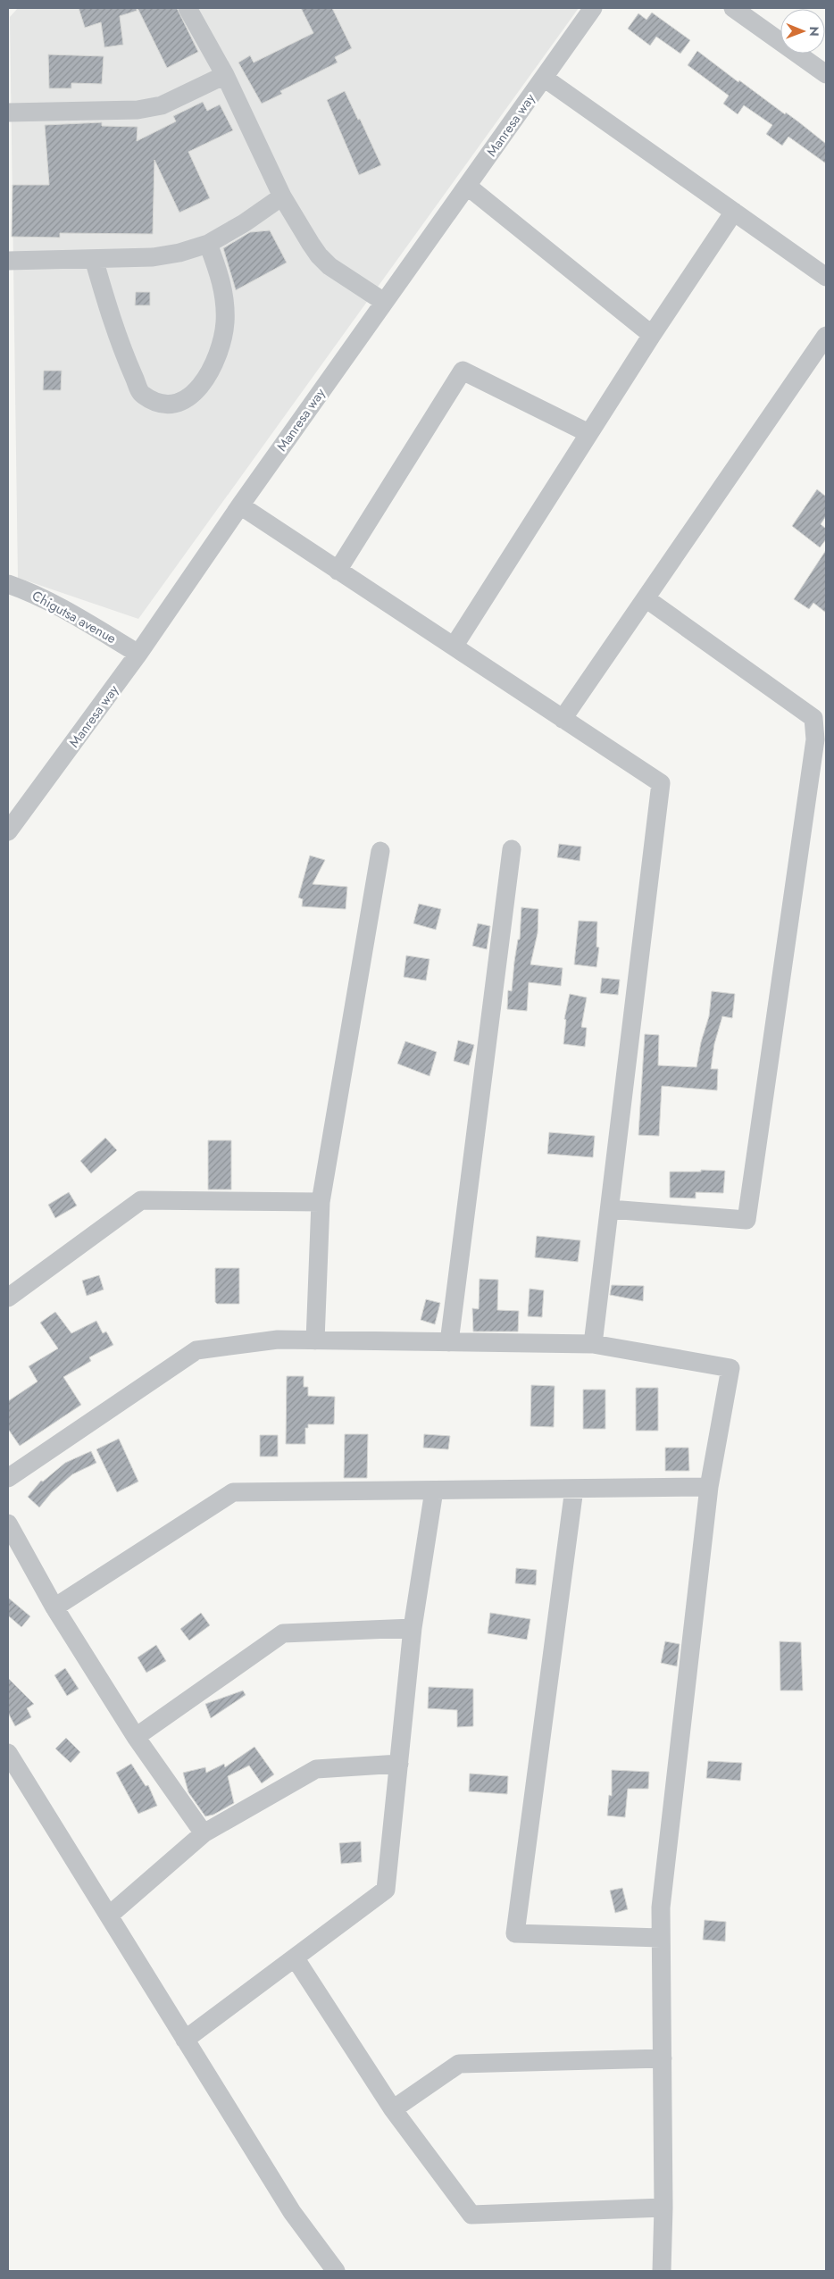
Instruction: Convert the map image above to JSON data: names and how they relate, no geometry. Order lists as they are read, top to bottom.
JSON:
{
  "streets": {
    "street": ["Manresa way", "Chigutsa avenue"]
  },
  "crossings": [
    ["Manresa way", "Chigutsa avenue"]
  ],
  "north": "right"
}
